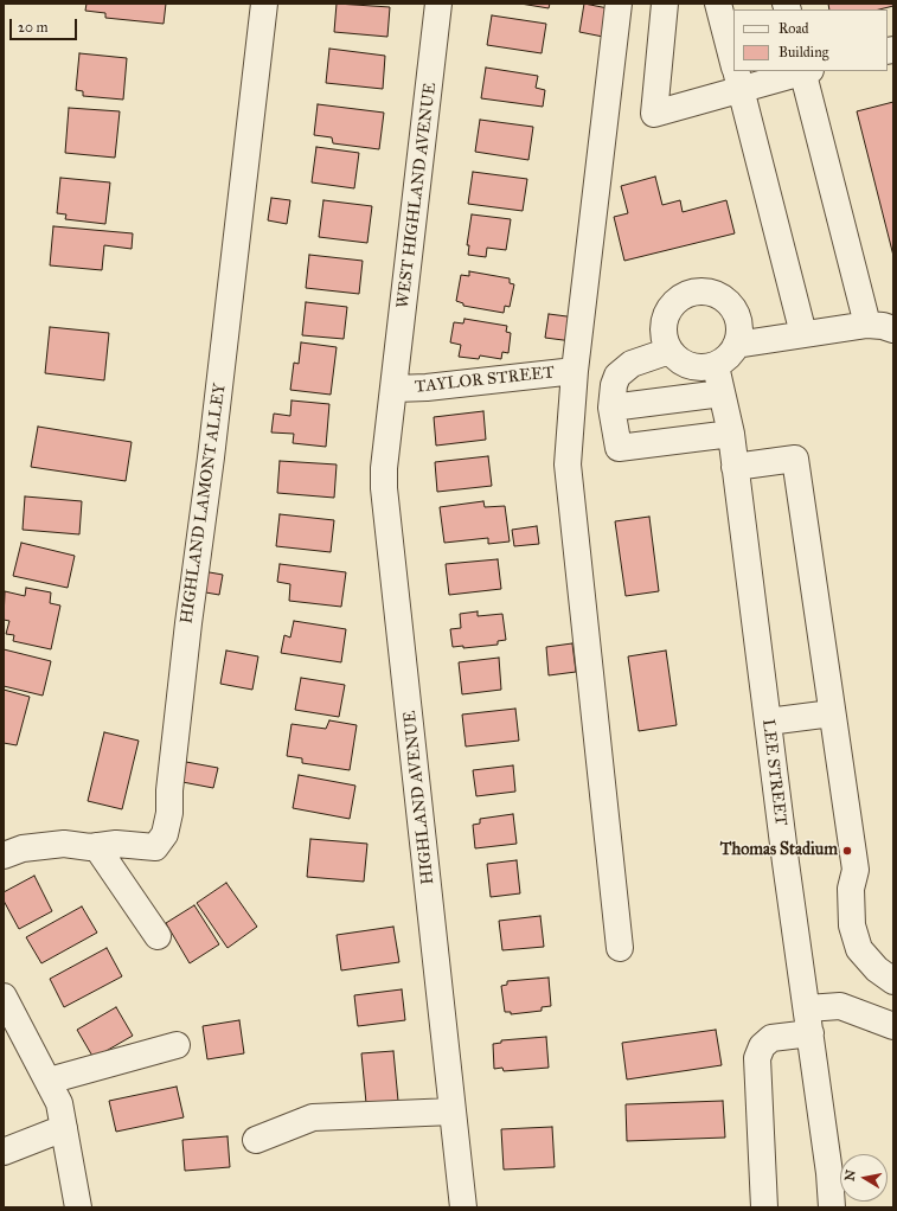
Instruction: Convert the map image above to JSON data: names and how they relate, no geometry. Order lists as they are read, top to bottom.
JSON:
{
  "streets": {
    "street": [
      "WEST HIGHLAND AVENUE",
      "TAYLOR STREET",
      "HIGHLAND LAMONT ALLEY",
      "LEE STREET",
      "HIGHLAND AVENUE"
    ]
  },
  "crossings": [
    ["WEST HIGHLAND AVENUE", "TAYLOR STREET"],
    ["WEST HIGHLAND AVENUE", "HIGHLAND AVENUE"],
    ["TAYLOR STREET", "HIGHLAND AVENUE"]
  ],
  "places": ["Thomas Stadium"],
  "legend": ["Road", "Building"],
  "scale_bar": "20 m",
  "north": "left"
}
